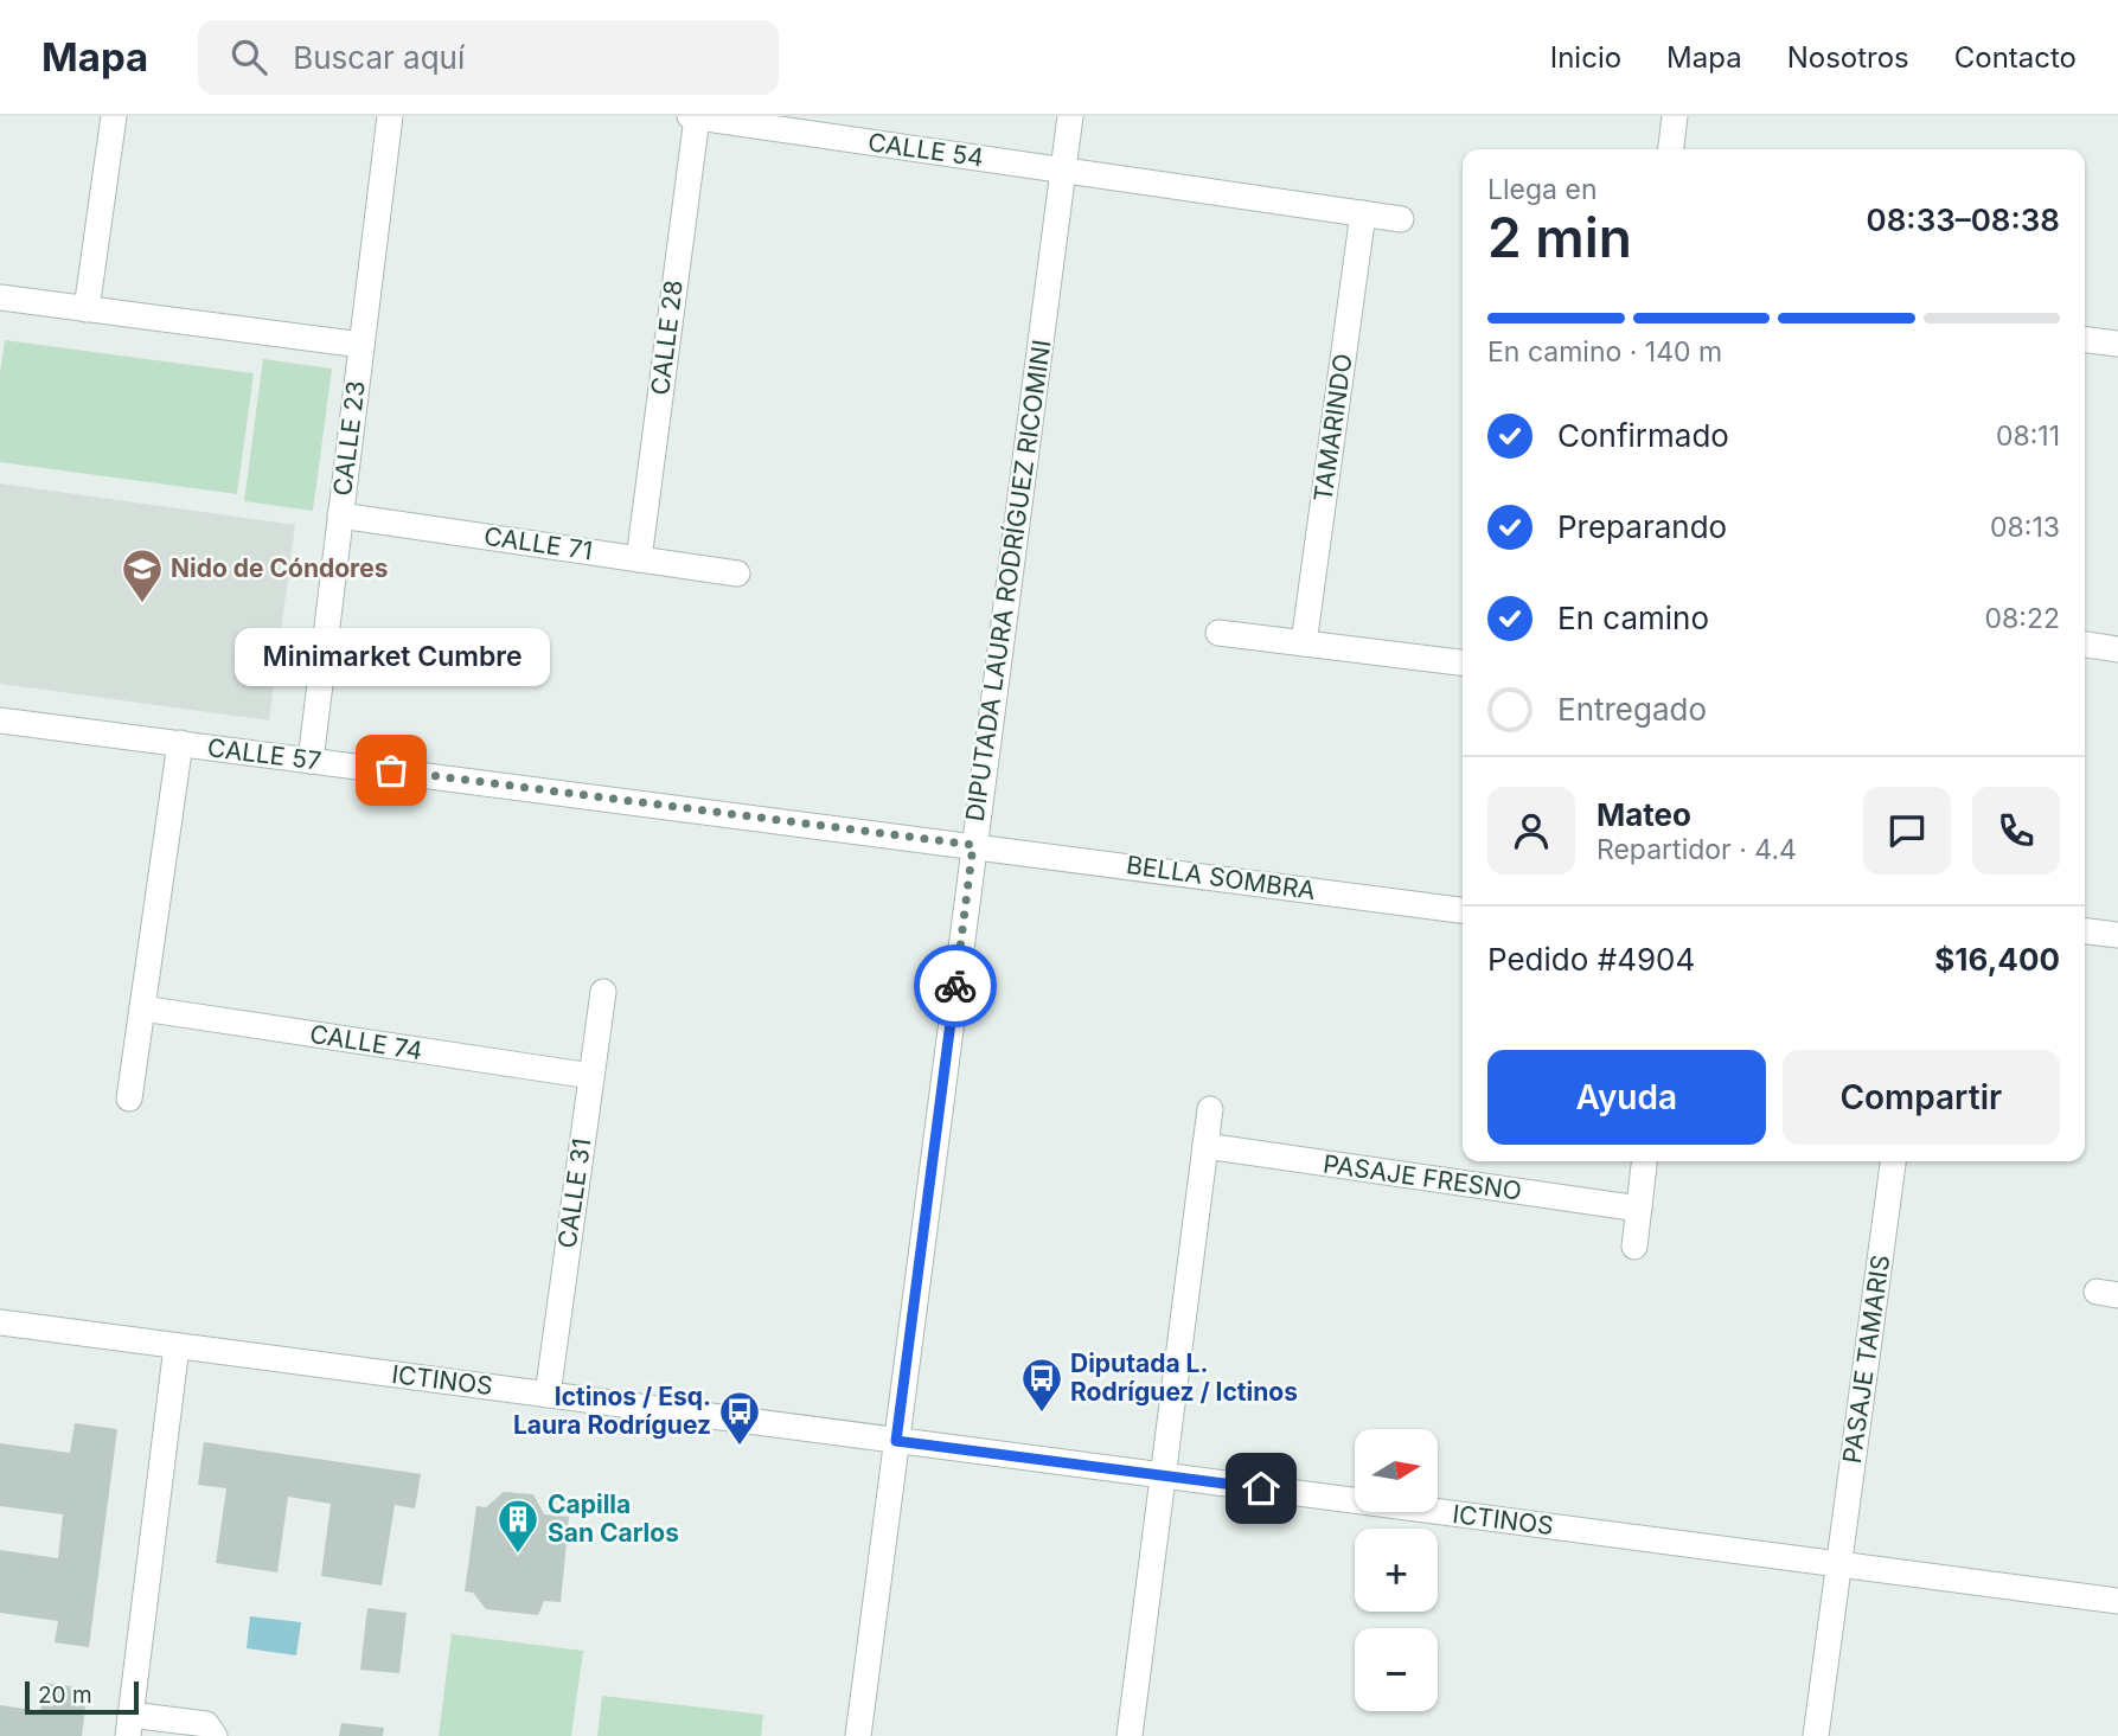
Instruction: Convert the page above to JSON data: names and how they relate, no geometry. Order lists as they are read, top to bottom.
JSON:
{
  "streets": {
    "street": [
      "CALLE 54",
      "CALLE 28",
      "TAMARINDO",
      "CALLE 23",
      "CALLE 71",
      "DIPUTADA LAURA RODRÍGUEZ RICOMINI",
      "CALLE 57",
      "BELLA SOMBRA",
      "CALLE 74",
      "PASAJE FRESNO",
      "CALLE 31",
      "PASAJE TAMARIS",
      "ICTINOS"
    ]
  },
  "crossings": [
    ["CALLE 54", "CALLE 28"],
    ["CALLE 54", "DIPUTADA LAURA RODRÍGUEZ RICOMINI"],
    ["CALLE 28", "CALLE 71"],
    ["CALLE 23", "CALLE 71"],
    ["CALLE 23", "CALLE 57"],
    ["DIPUTADA LAURA RODRÍGUEZ RICOMINI", "CALLE 57"],
    ["DIPUTADA LAURA RODRÍGUEZ RICOMINI", "BELLA SOMBRA"],
    ["DIPUTADA LAURA RODRÍGUEZ RICOMINI", "ICTINOS"],
    ["CALLE 57", "BELLA SOMBRA"],
    ["CALLE 74", "CALLE 31"],
    ["CALLE 31", "ICTINOS"],
    ["PASAJE TAMARIS", "ICTINOS"]
  ],
  "places": {
    "school or university": ["Nido de Cóndores"],
    "other": ["Minimarket Cumbre"],
    "bus stop": ["Diputada L. Rodríguez / Ictinos", "Ictinos / Esq. Laura Rodríguez"],
    "building": ["Capilla San Carlos"]
  },
  "scale_bar": "20 m",
  "north": "right",
  "page": {
    "header": "Mapa",
    "search": "Buscar aquí",
    "nav": [
      "Inicio",
      "Mapa",
      "Nosotros",
      "Contacto"
    ],
    "heading": ["2 min", "Llega en", "08:33–08:38"],
    "panel": [
      "Mateo",
      "Repartidor · 4.4",
      "Pedido #4904",
      "$16,400"
    ],
    "bar": "En camino · 140 m",
    "list": [
      ["Confirmado", "08:11"],
      ["Preparando", "08:13"],
      ["En camino", "08:22"],
      "Entregado"
    ],
    "bubble": "Minimarket Cumbre",
    "buttons": ["Ayuda", "Compartir"],
    "map_buttons": ["+", "−"],
    "scale": "20 m"
  }
}
